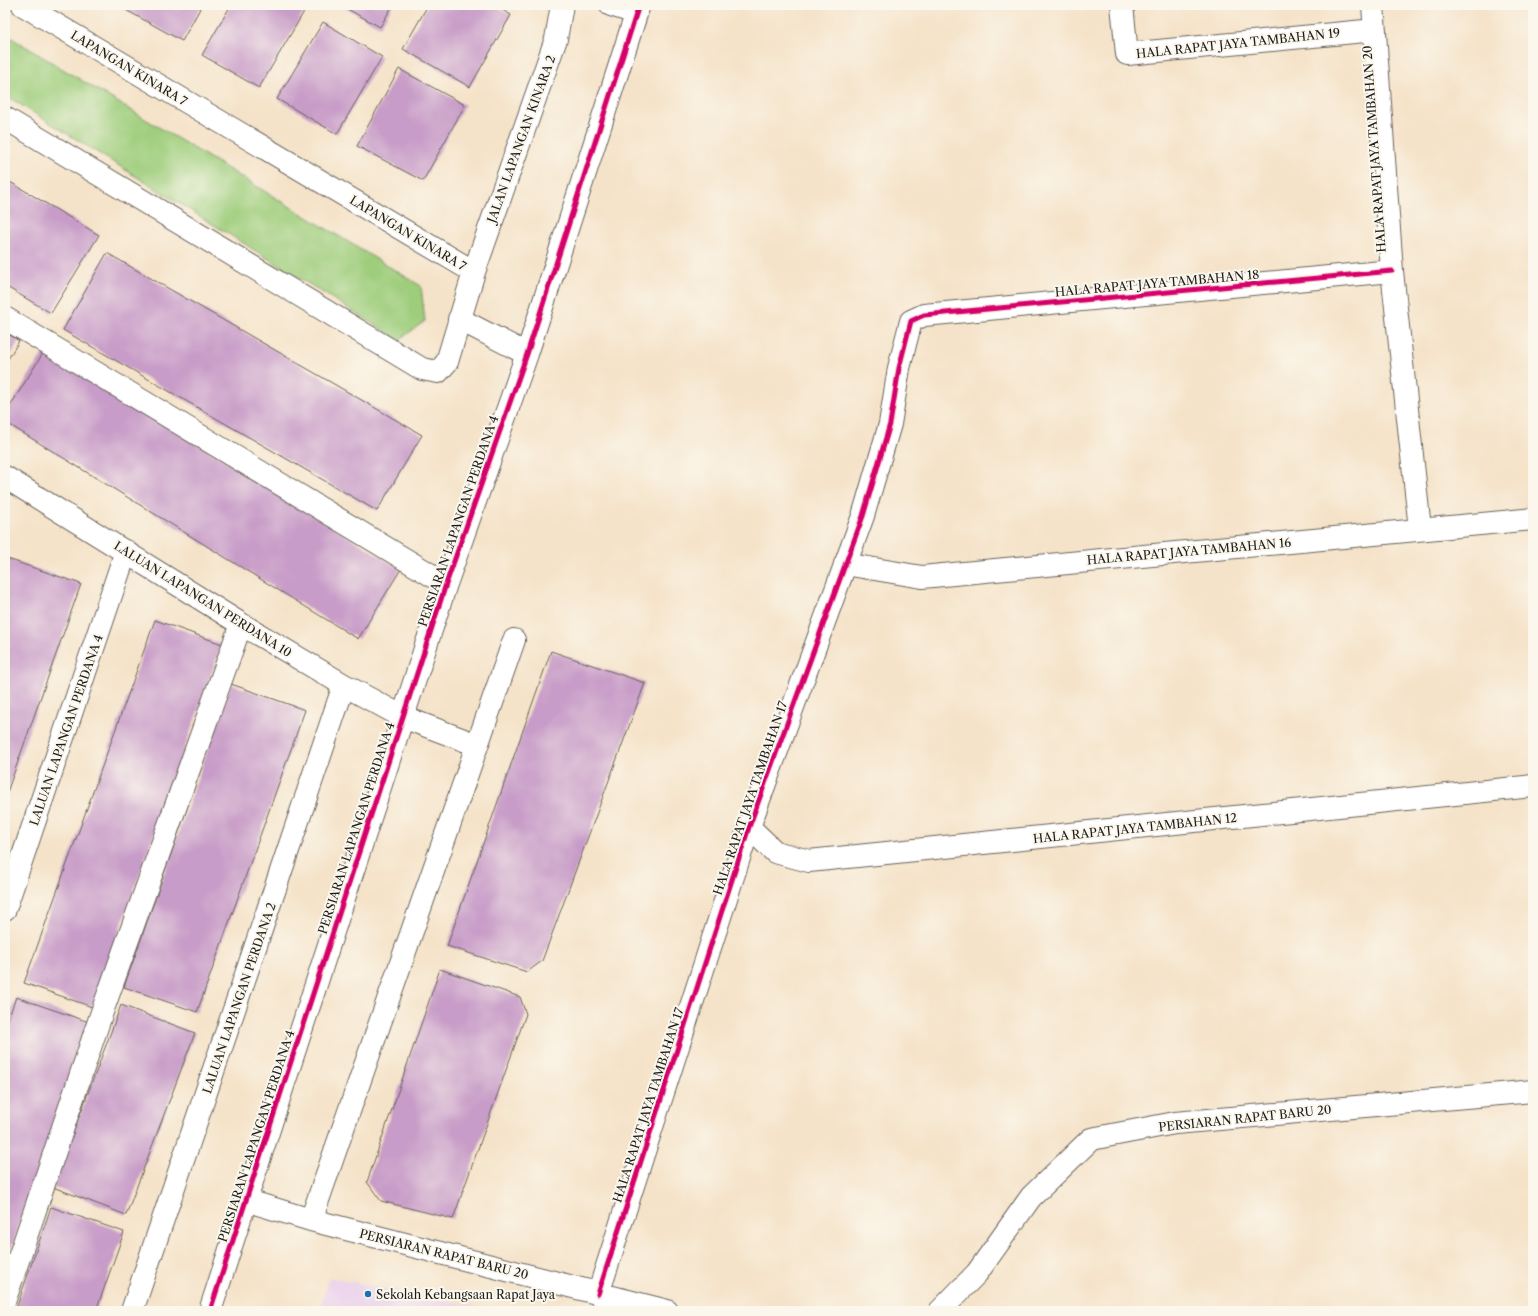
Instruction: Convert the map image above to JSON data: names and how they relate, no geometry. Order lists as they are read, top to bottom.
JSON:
{
  "streets": {
    "street": [
      "HALA RAPAT JAYA TAMBAHAN 19",
      "LAPANGAN KINARA 7",
      "JALAN LAPANGAN KINARA 2",
      "HALA RAPAT JAYA TAMBAHAN 20",
      "HALA RAPAT JAYA TAMBAHAN 18",
      "PERSIARAN LAPANGAN PERDANA 4",
      "HALA RAPAT JAYA TAMBAHAN 16",
      "LALUAN LAPANGAN PERDANA 10",
      "LALUAN LAPANGAN PERDANA 4",
      "HALA RAPAT JAYA TAMBAHAN 17",
      "HALA RAPAT JAYA TAMBAHAN 12",
      "LALUAN LAPANGAN PERDANA 2",
      "PERSIARAN RAPAT BARU 20"
    ]
  },
  "crossings": [
    ["HALA RAPAT JAYA TAMBAHAN 19", "HALA RAPAT JAYA TAMBAHAN 20"],
    ["LAPANGAN KINARA 7", "JALAN LAPANGAN KINARA 2"],
    ["HALA RAPAT JAYA TAMBAHAN 20", "HALA RAPAT JAYA TAMBAHAN 18"],
    ["HALA RAPAT JAYA TAMBAHAN 20", "HALA RAPAT JAYA TAMBAHAN 16"],
    ["HALA RAPAT JAYA TAMBAHAN 18", "HALA RAPAT JAYA TAMBAHAN 17"],
    ["PERSIARAN LAPANGAN PERDANA 4", "LALUAN LAPANGAN PERDANA 10"],
    ["PERSIARAN LAPANGAN PERDANA 4", "PERSIARAN RAPAT BARU 20"],
    ["HALA RAPAT JAYA TAMBAHAN 16", "HALA RAPAT JAYA TAMBAHAN 17"],
    ["LALUAN LAPANGAN PERDANA 10", "LALUAN LAPANGAN PERDANA 4"],
    ["LALUAN LAPANGAN PERDANA 10", "LALUAN LAPANGAN PERDANA 2"],
    ["HALA RAPAT JAYA TAMBAHAN 17", "HALA RAPAT JAYA TAMBAHAN 12"],
    ["HALA RAPAT JAYA TAMBAHAN 17", "PERSIARAN RAPAT BARU 20"]
  ],
  "places": ["Sekolah Kebangsaan Rapat Jaya"]
}
